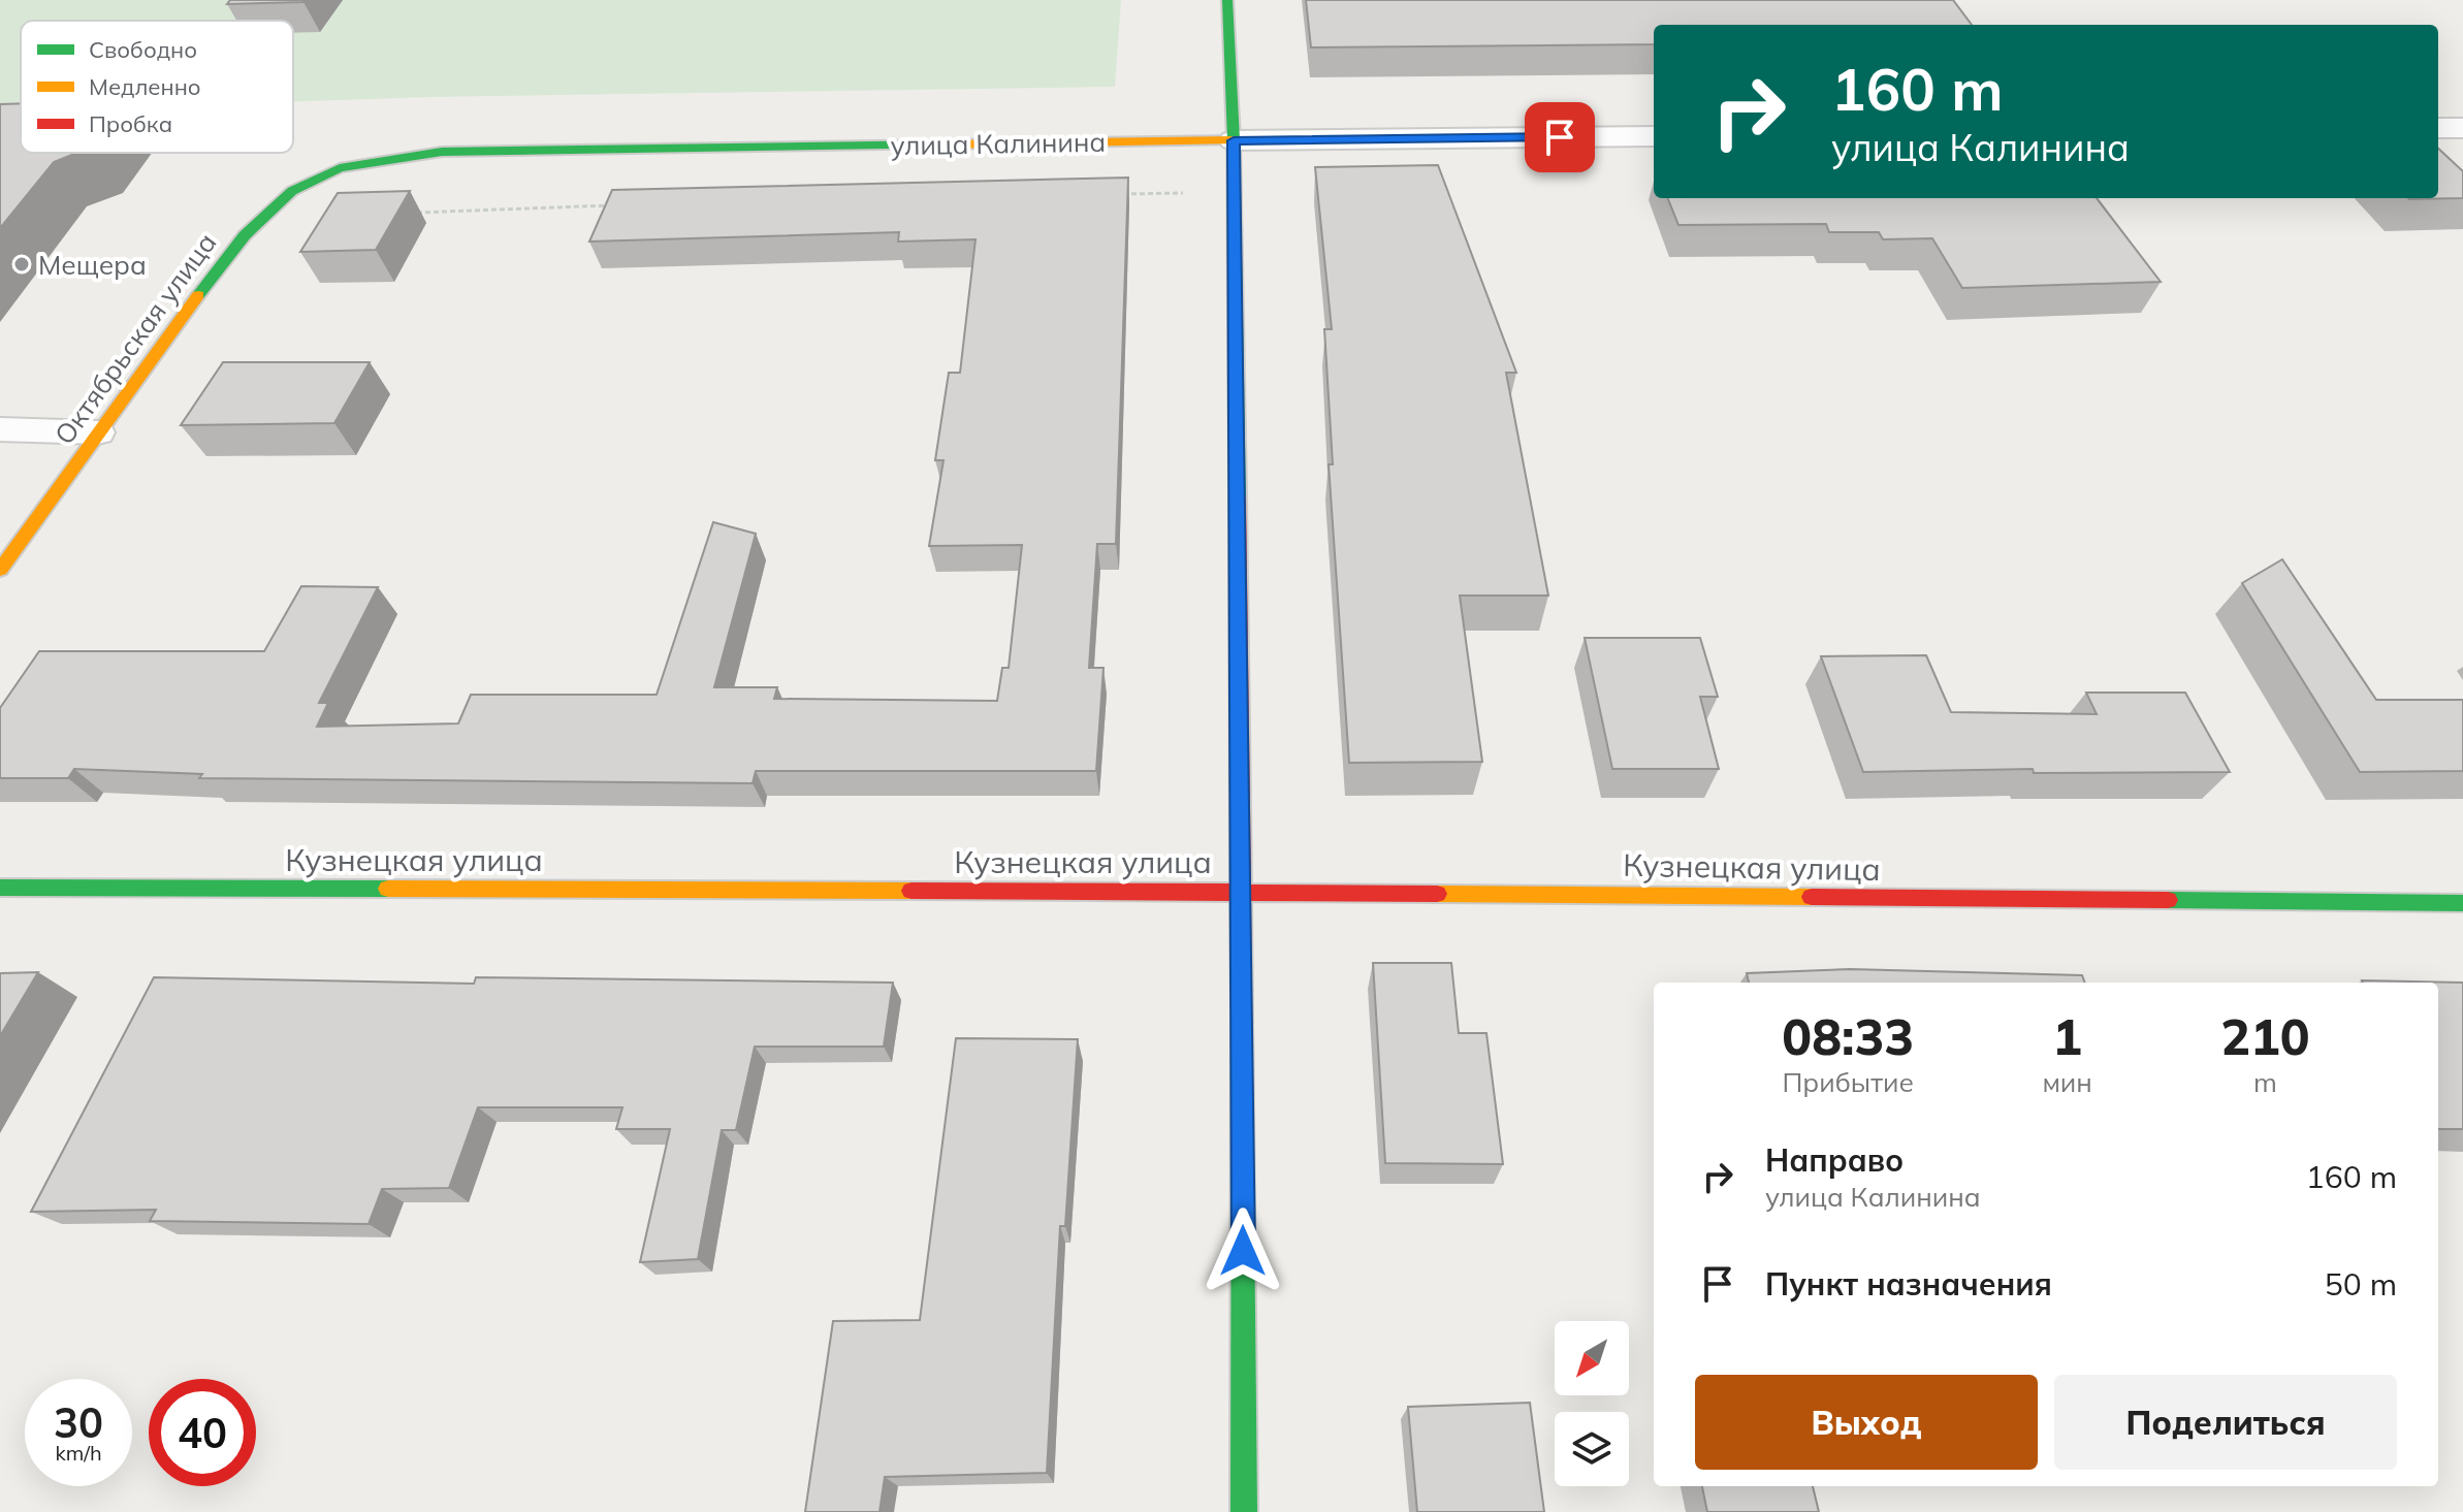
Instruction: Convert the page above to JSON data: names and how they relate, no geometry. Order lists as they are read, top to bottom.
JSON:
{
  "streets": {
    "street": ["улица Калинина", "Октябрьская улица", "Кузнецкая улица"]
  },
  "crossings": [
    ["улица Калинина", "Октябрьская улица"]
  ],
  "places": ["Мещера"],
  "legend": ["Свободно", "Медленно", "Пробка"],
  "north": "bottom left",
  "page": {
    "turn": ["160 m", "улица Калинина"],
    "eta": [
      "08:33",
      "Прибытие",
      "1",
      "мин",
      "210",
      "m"
    ],
    "list": [
      {
        "name": "Направо",
        "note": "улица Калинина",
        "value": "160 m"
      },
      {
        "name": "Пункт назначения",
        "value": "50 m"
      }
    ],
    "buttons": ["Выход", "Поделиться"],
    "speed": "30 km/h",
    "limit": "40"
  }
}
